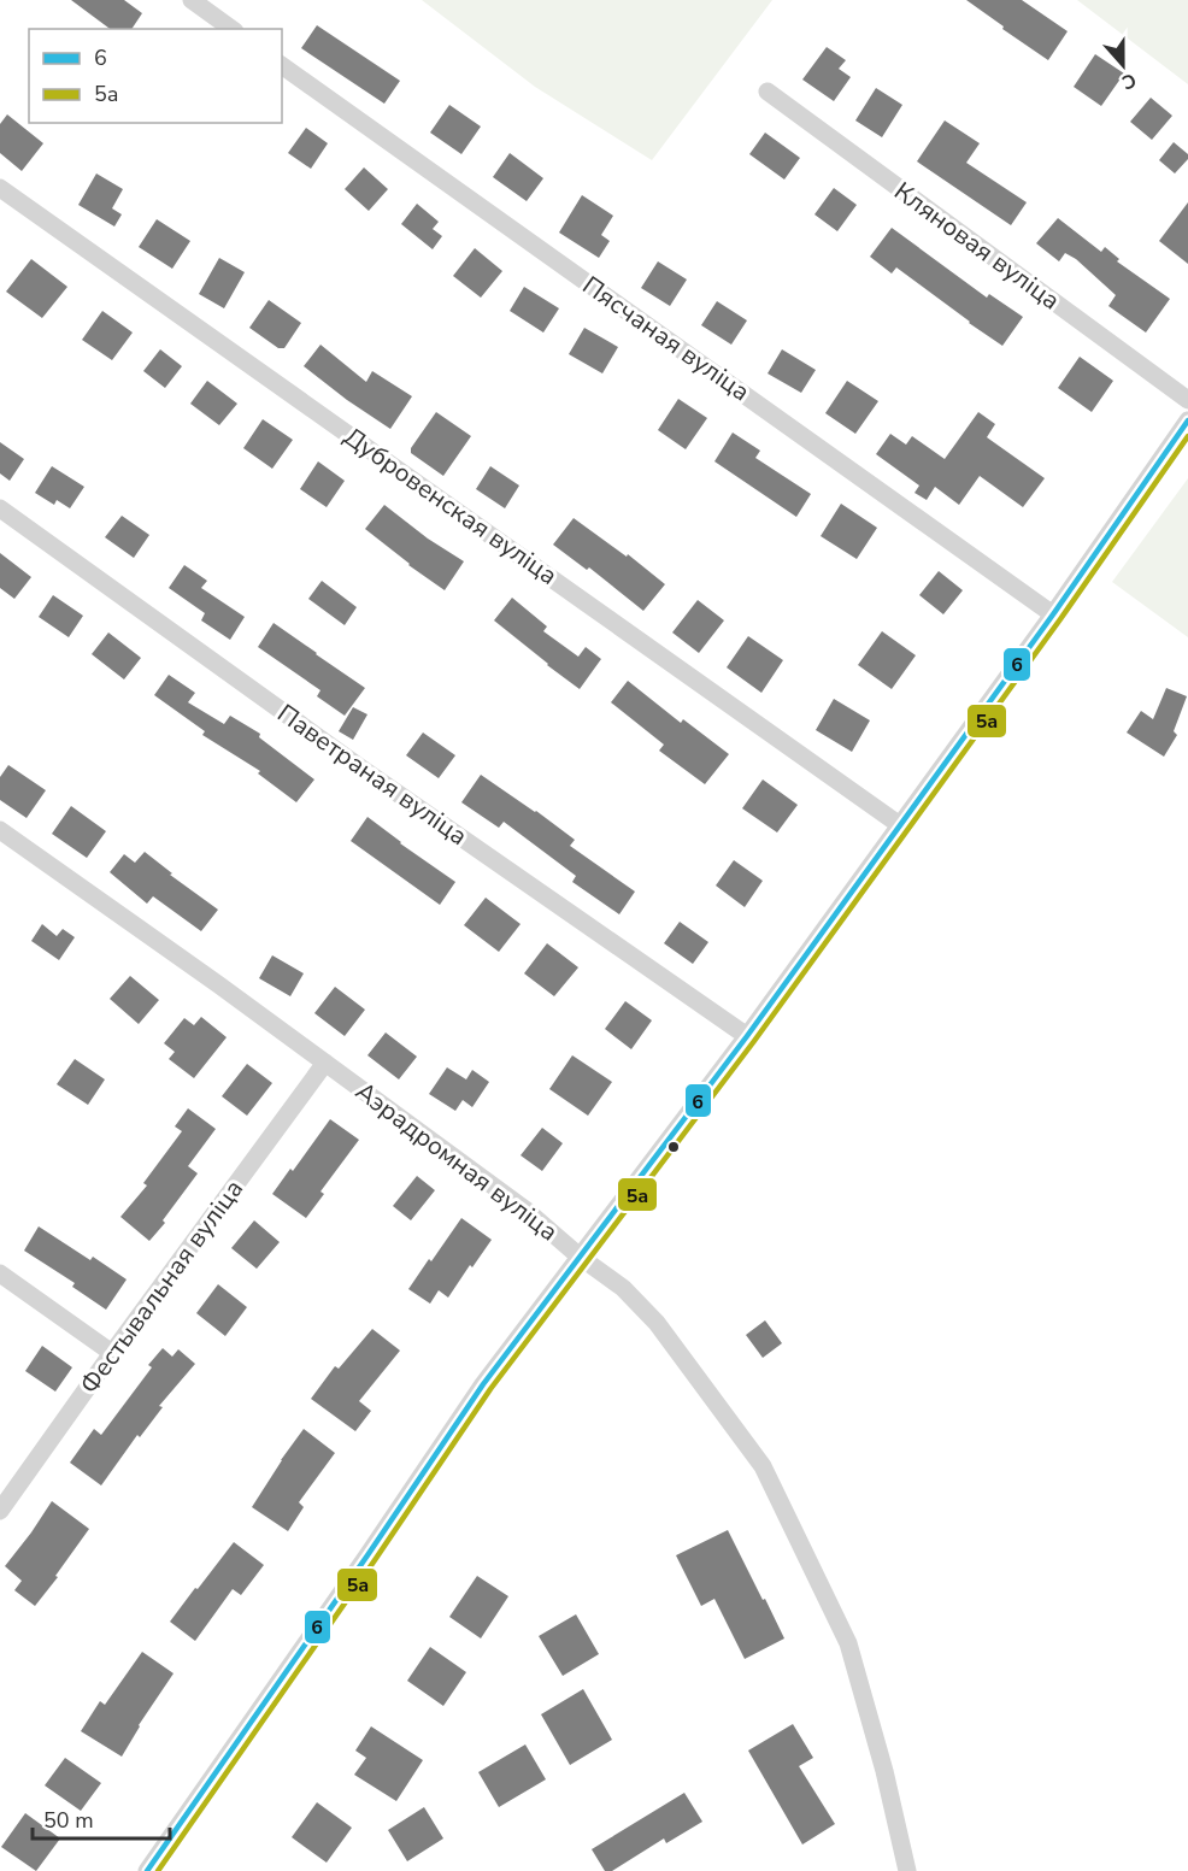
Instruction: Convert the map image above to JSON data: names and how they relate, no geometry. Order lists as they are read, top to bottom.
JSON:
{
  "streets": {
    "street": [
      "Кляновая вуліца",
      "Пясчаная вуліца",
      "Дубровенская вуліца",
      "Паветраная вуліца",
      "Аэрадромная вуліца",
      "Фестывальная вуліца"
    ]
  },
  "crossings": [
    ["Аэрадромная вуліца", "Фестывальная вуліца"]
  ],
  "lines": ["transit line 6", "transit line 5а"],
  "legend": ["6", "5а"],
  "scale_bar": "50 m",
  "north": "bottom"
}
